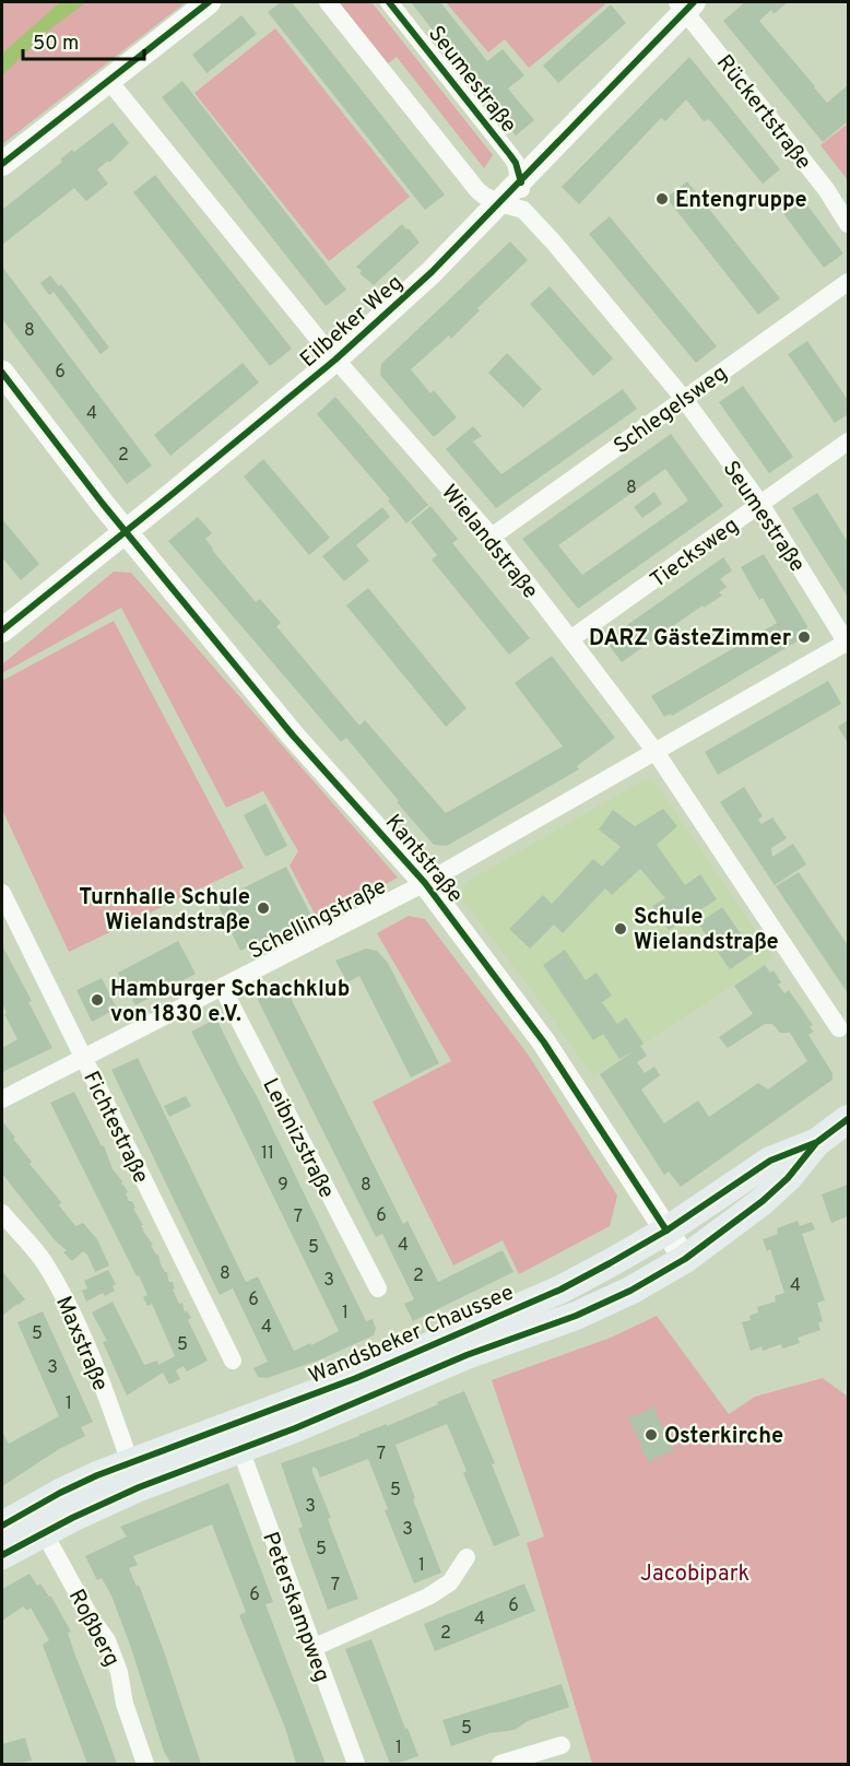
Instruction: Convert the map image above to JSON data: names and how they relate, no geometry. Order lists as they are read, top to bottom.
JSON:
{
  "streets": {
    "main road": ["Wandsbeker Chaussee"],
    "street": [
      "Seumestraße",
      "Rückertstraße",
      "Eilbeker Weg",
      "Schlegelsweg",
      "Wielandstraße",
      "Tiecksweg",
      "Kantstraße",
      "Schellingstraße",
      "Fichtestraße",
      "Leibnizstraße",
      "Maxstraße",
      "Peterskampweg",
      "Roßberg"
    ]
  },
  "crossings": [
    ["Seumestraße", "Eilbeker Weg"],
    ["Seumestraße", "Schlegelsweg"],
    ["Seumestraße", "Tiecksweg"],
    ["Seumestraße", "Schellingstraße"],
    ["Rückertstraße", "Eilbeker Weg"],
    ["Eilbeker Weg", "Wielandstraße"],
    ["Eilbeker Weg", "Kantstraße"],
    ["Schlegelsweg", "Wielandstraße"],
    ["Wielandstraße", "Tiecksweg"],
    ["Wielandstraße", "Schellingstraße"],
    ["Kantstraße", "Schellingstraße"],
    ["Kantstraße", "Wandsbeker Chaussee"],
    ["Schellingstraße", "Fichtestraße"],
    ["Schellingstraße", "Leibnizstraße"],
    ["Wandsbeker Chaussee", "Maxstraße"],
    ["Wandsbeker Chaussee", "Peterskampweg"],
    ["Wandsbeker Chaussee", "Roßberg"]
  ],
  "parks": ["Jacobipark"],
  "places": [
    "Entengruppe",
    "DARZ GästeZimmer",
    "Turnhalle Schule Wielandstraße",
    "Schule Wielandstraße",
    "Hamburger Schachklub von 1830 e.V.",
    "Osterkirche"
  ],
  "house_numbers": [
    "8",
    "6",
    "4",
    "2",
    "8",
    "11",
    "9",
    "8",
    "6",
    "7",
    "4",
    "5",
    "8",
    "2",
    "3",
    "4",
    "6",
    "1",
    "4",
    "5",
    "5",
    "3",
    "1",
    "7",
    "5",
    "3",
    "3",
    "5",
    "1",
    "7",
    "6",
    "6",
    "4",
    "2",
    "5",
    "1"
  ],
  "scale_bar": "50 m"
}
